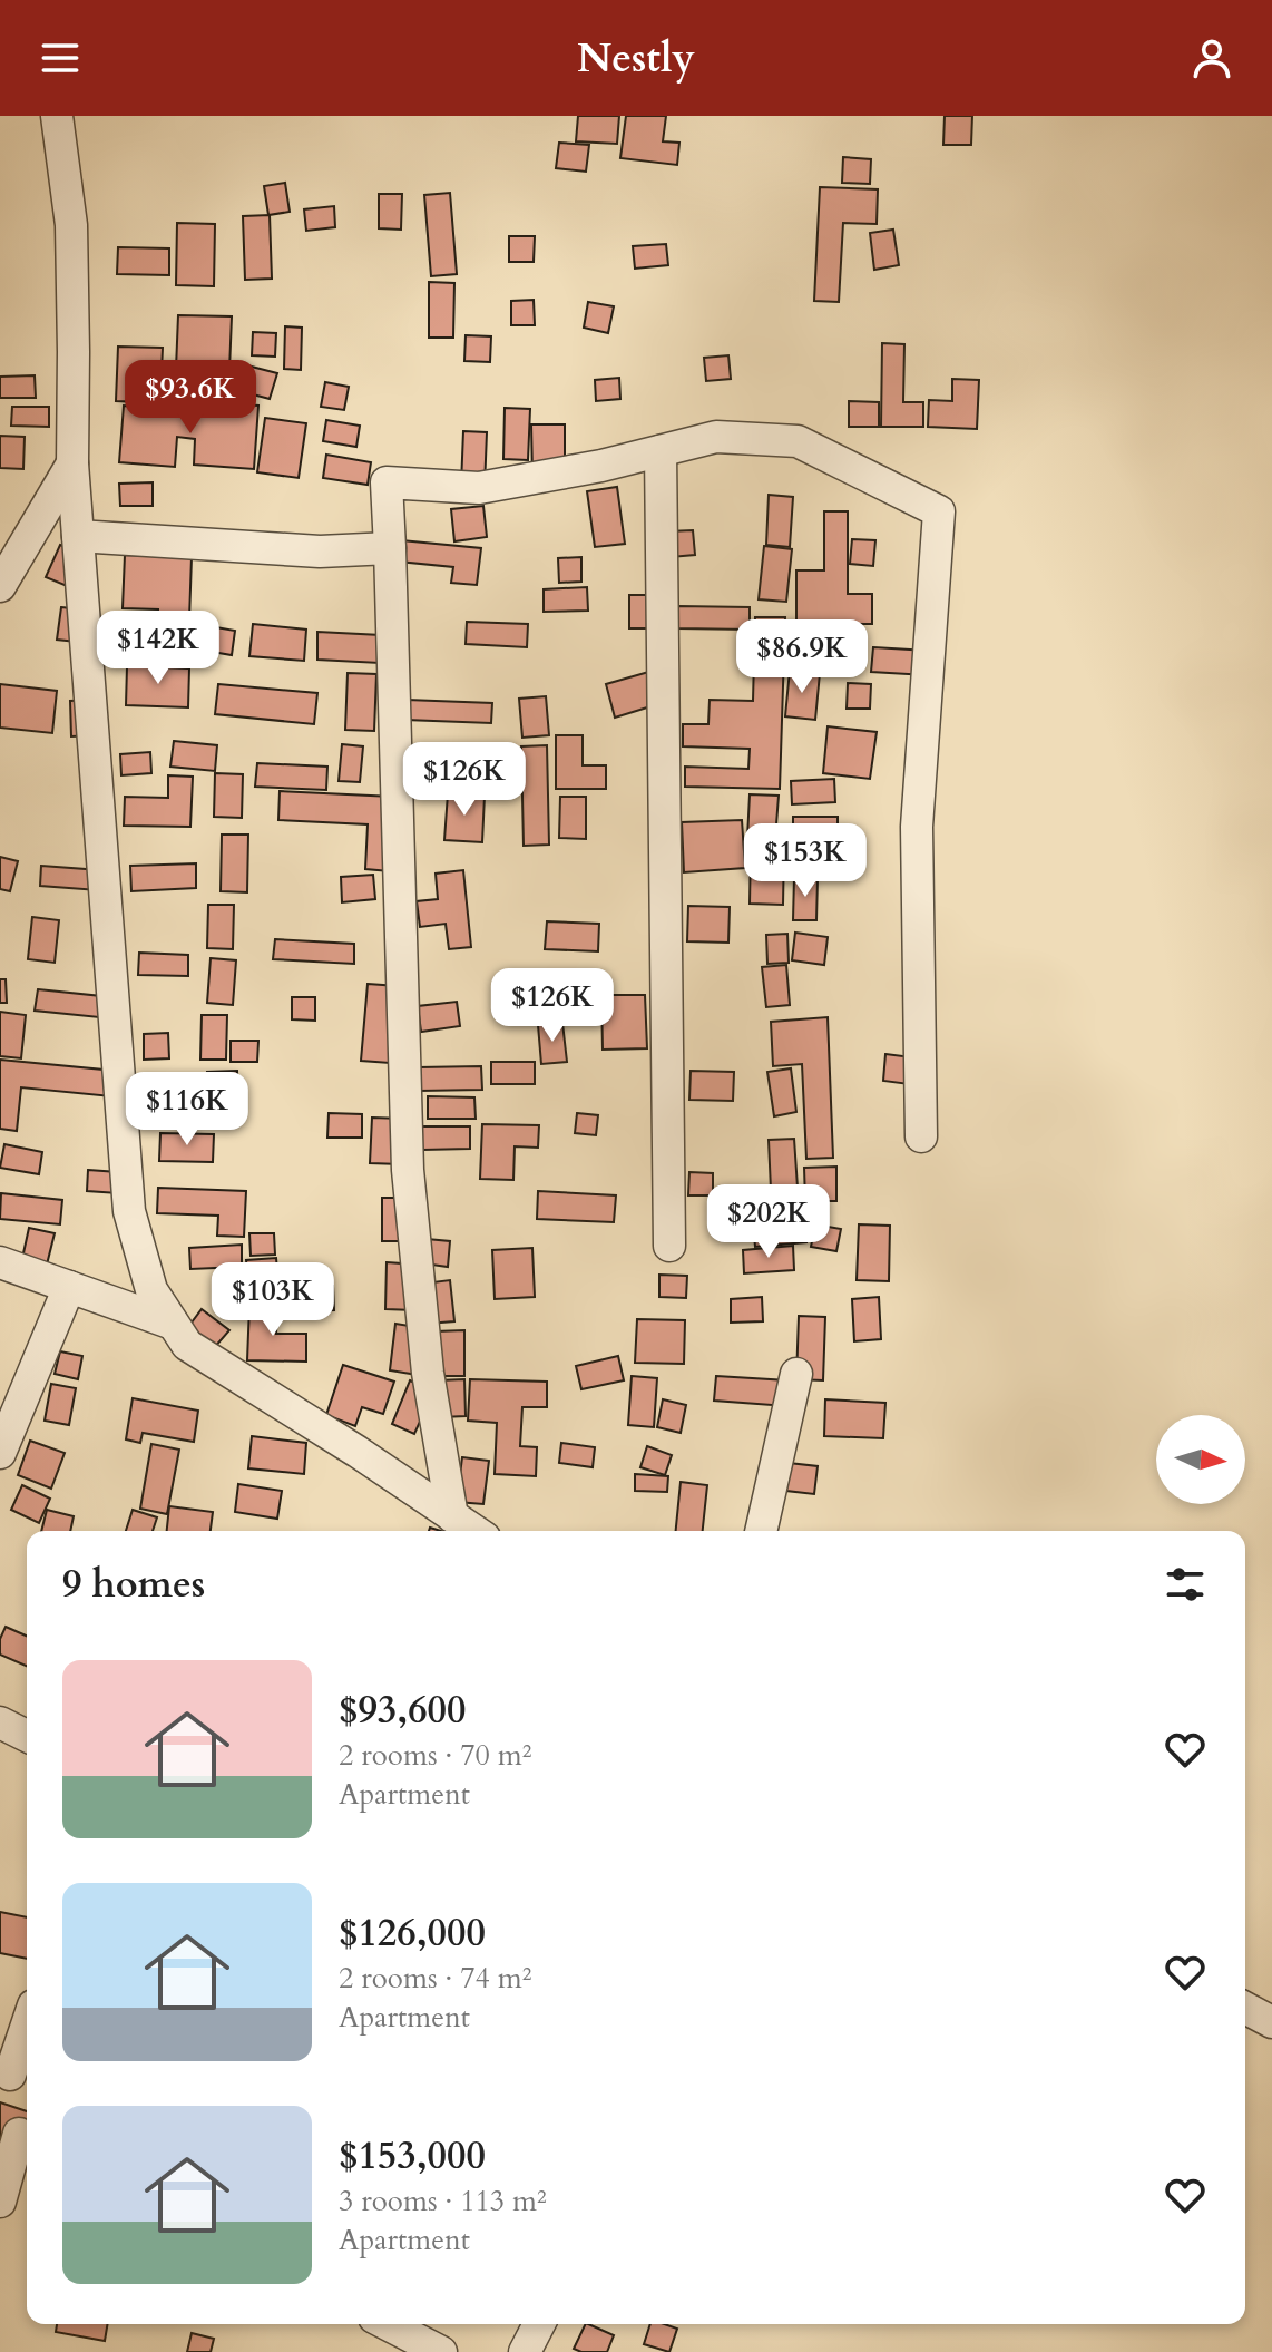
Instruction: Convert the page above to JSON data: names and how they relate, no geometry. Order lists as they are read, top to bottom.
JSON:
{
  "north": "right",
  "page": {
    "header": "Nestly",
    "price": [
      "$93.6K",
      "$142K",
      "$86.9K",
      "$126K",
      "$153K",
      "$126K",
      "$116K",
      "$202K",
      "$103K"
    ],
    "heading": "9 homes",
    "list": [
      {
        "name": "$93,600",
        "note": "2 rooms · 70 m² · Apartment"
      },
      {
        "name": "$126,000",
        "note": "2 rooms · 74 m² · Apartment"
      },
      {
        "name": "$153,000",
        "note": "3 rooms · 113 m² · Apartment"
      }
    ]
  }
}
